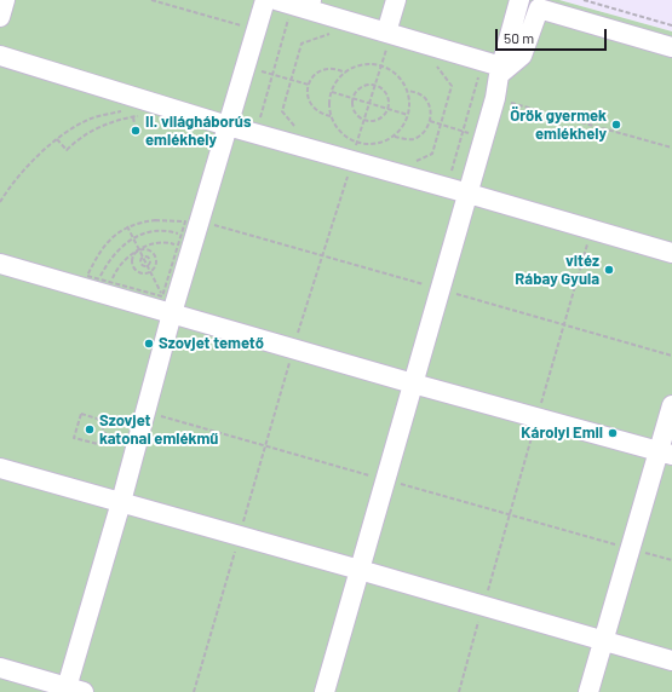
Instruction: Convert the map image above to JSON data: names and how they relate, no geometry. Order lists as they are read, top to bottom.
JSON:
{
  "places": [
    "Örök gyermek emlékhely",
    "II. világháborús emlékhely",
    "vitéz Rábay Gyula",
    "Szovjet temető",
    "Szovjet katonai emlékmű",
    "Károlyi Emil"
  ],
  "scale_bar": "50 m"
}
